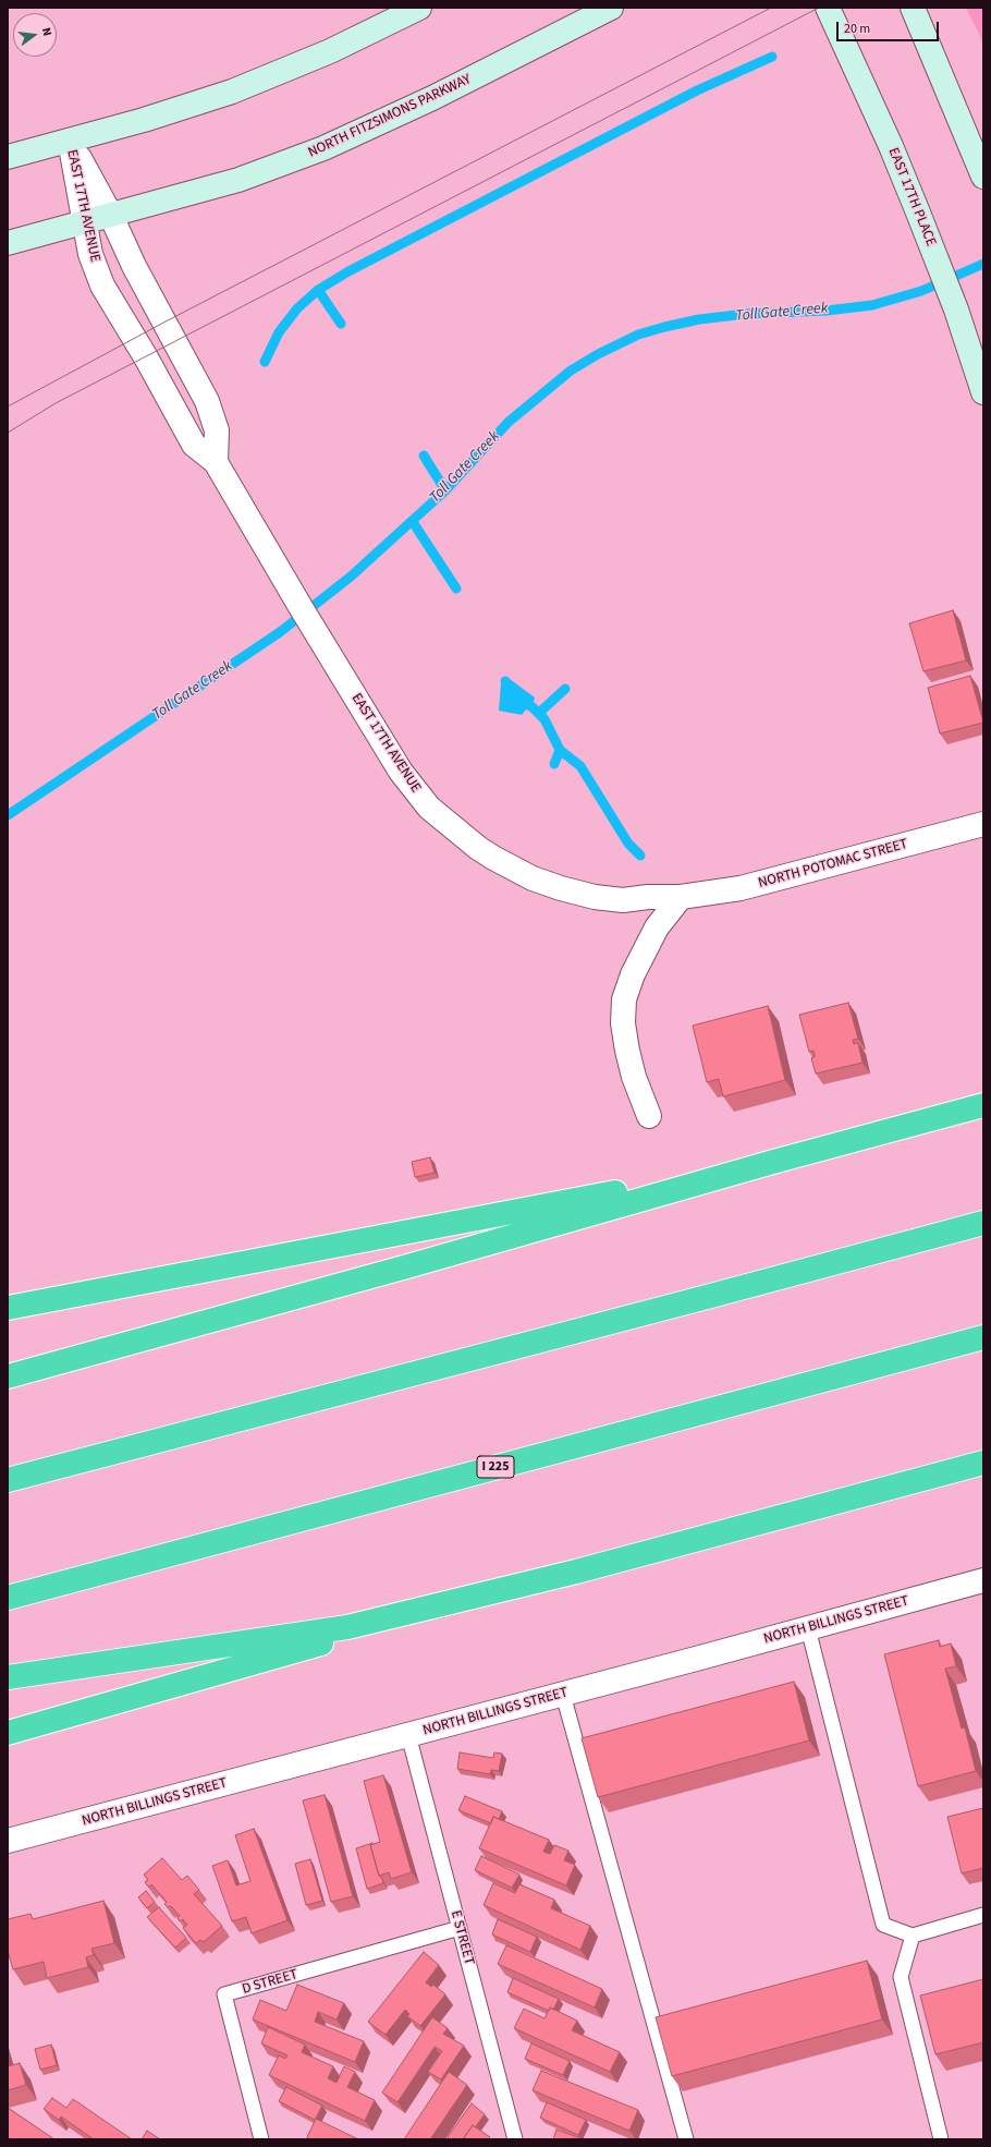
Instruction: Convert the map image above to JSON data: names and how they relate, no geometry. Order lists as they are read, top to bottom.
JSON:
{
  "streets": {
    "highway": ["I 225"],
    "main road": ["NORTH FITZSIMONS PARKWAY", "EAST 17TH PLACE"],
    "street": ["EAST 17TH AVENUE", "NORTH POTOMAC STREET", "NORTH BILLINGS STREET"],
    "lane": ["E STREET", "D STREET"]
  },
  "crossings": [
    ["NORTH FITZSIMONS PARKWAY", "EAST 17TH AVENUE"],
    ["EAST 17TH AVENUE", "NORTH POTOMAC STREET"],
    ["NORTH BILLINGS STREET", "E STREET"],
    ["E STREET", "D STREET"]
  ],
  "water": ["Toll Gate Creek"],
  "scale_bar": "20 m",
  "north": "right"
}
